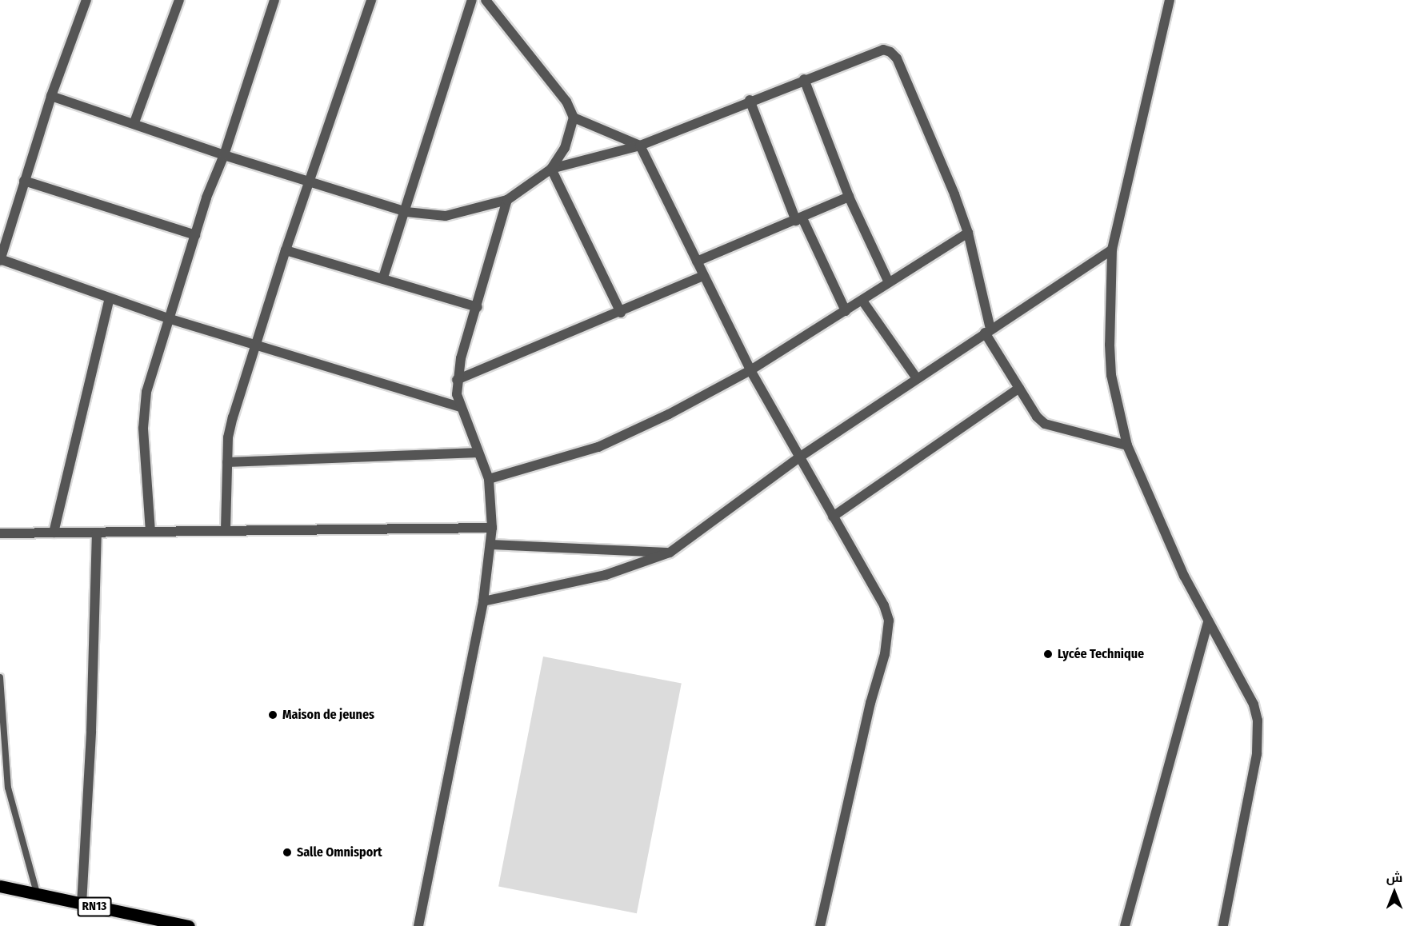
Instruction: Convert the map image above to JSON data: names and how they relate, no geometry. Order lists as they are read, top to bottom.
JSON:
{
  "streets": {
    "main road": ["RN13"]
  },
  "places": ["Lycée Technique", "Maison de jeunes", "Salle Omnisport"],
  "north": "top"
}
